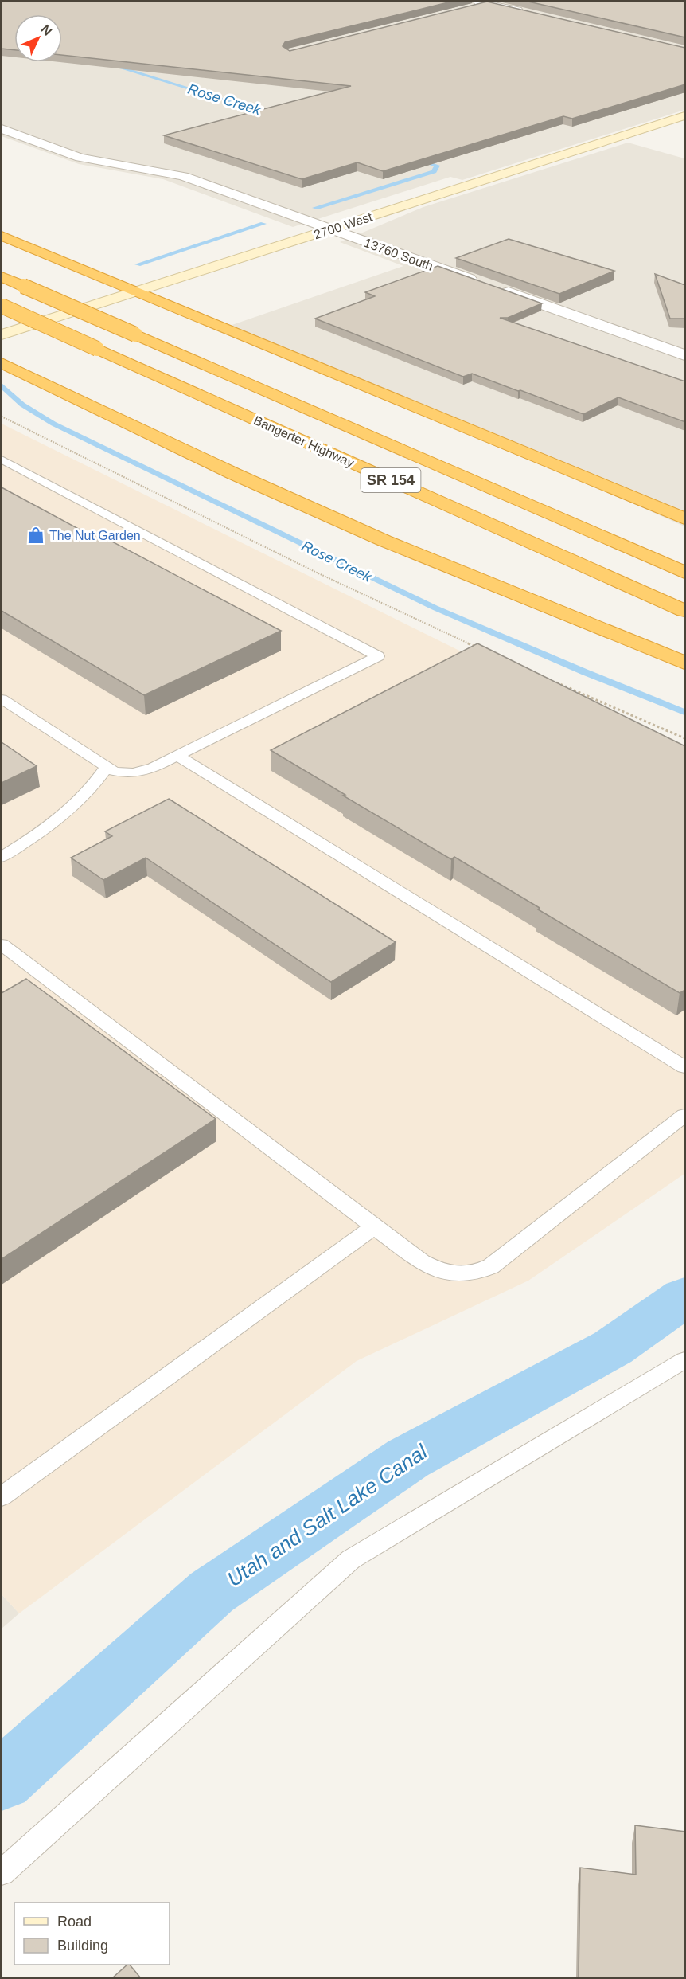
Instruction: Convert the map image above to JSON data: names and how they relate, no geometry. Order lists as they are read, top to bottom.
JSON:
{
  "streets": {
    "highway": ["Bangerter Highway", "SR 154"],
    "main road": ["2700 West"],
    "street": ["13760 South"]
  },
  "crossings": [
    ["2700 West", "13760 South"]
  ],
  "water": ["Rose Creek", "Utah and Salt Lake Canal"],
  "places": {
    "shop": ["The Nut Garden"]
  },
  "legend": ["Road", "Building"],
  "north": "top right"
}
